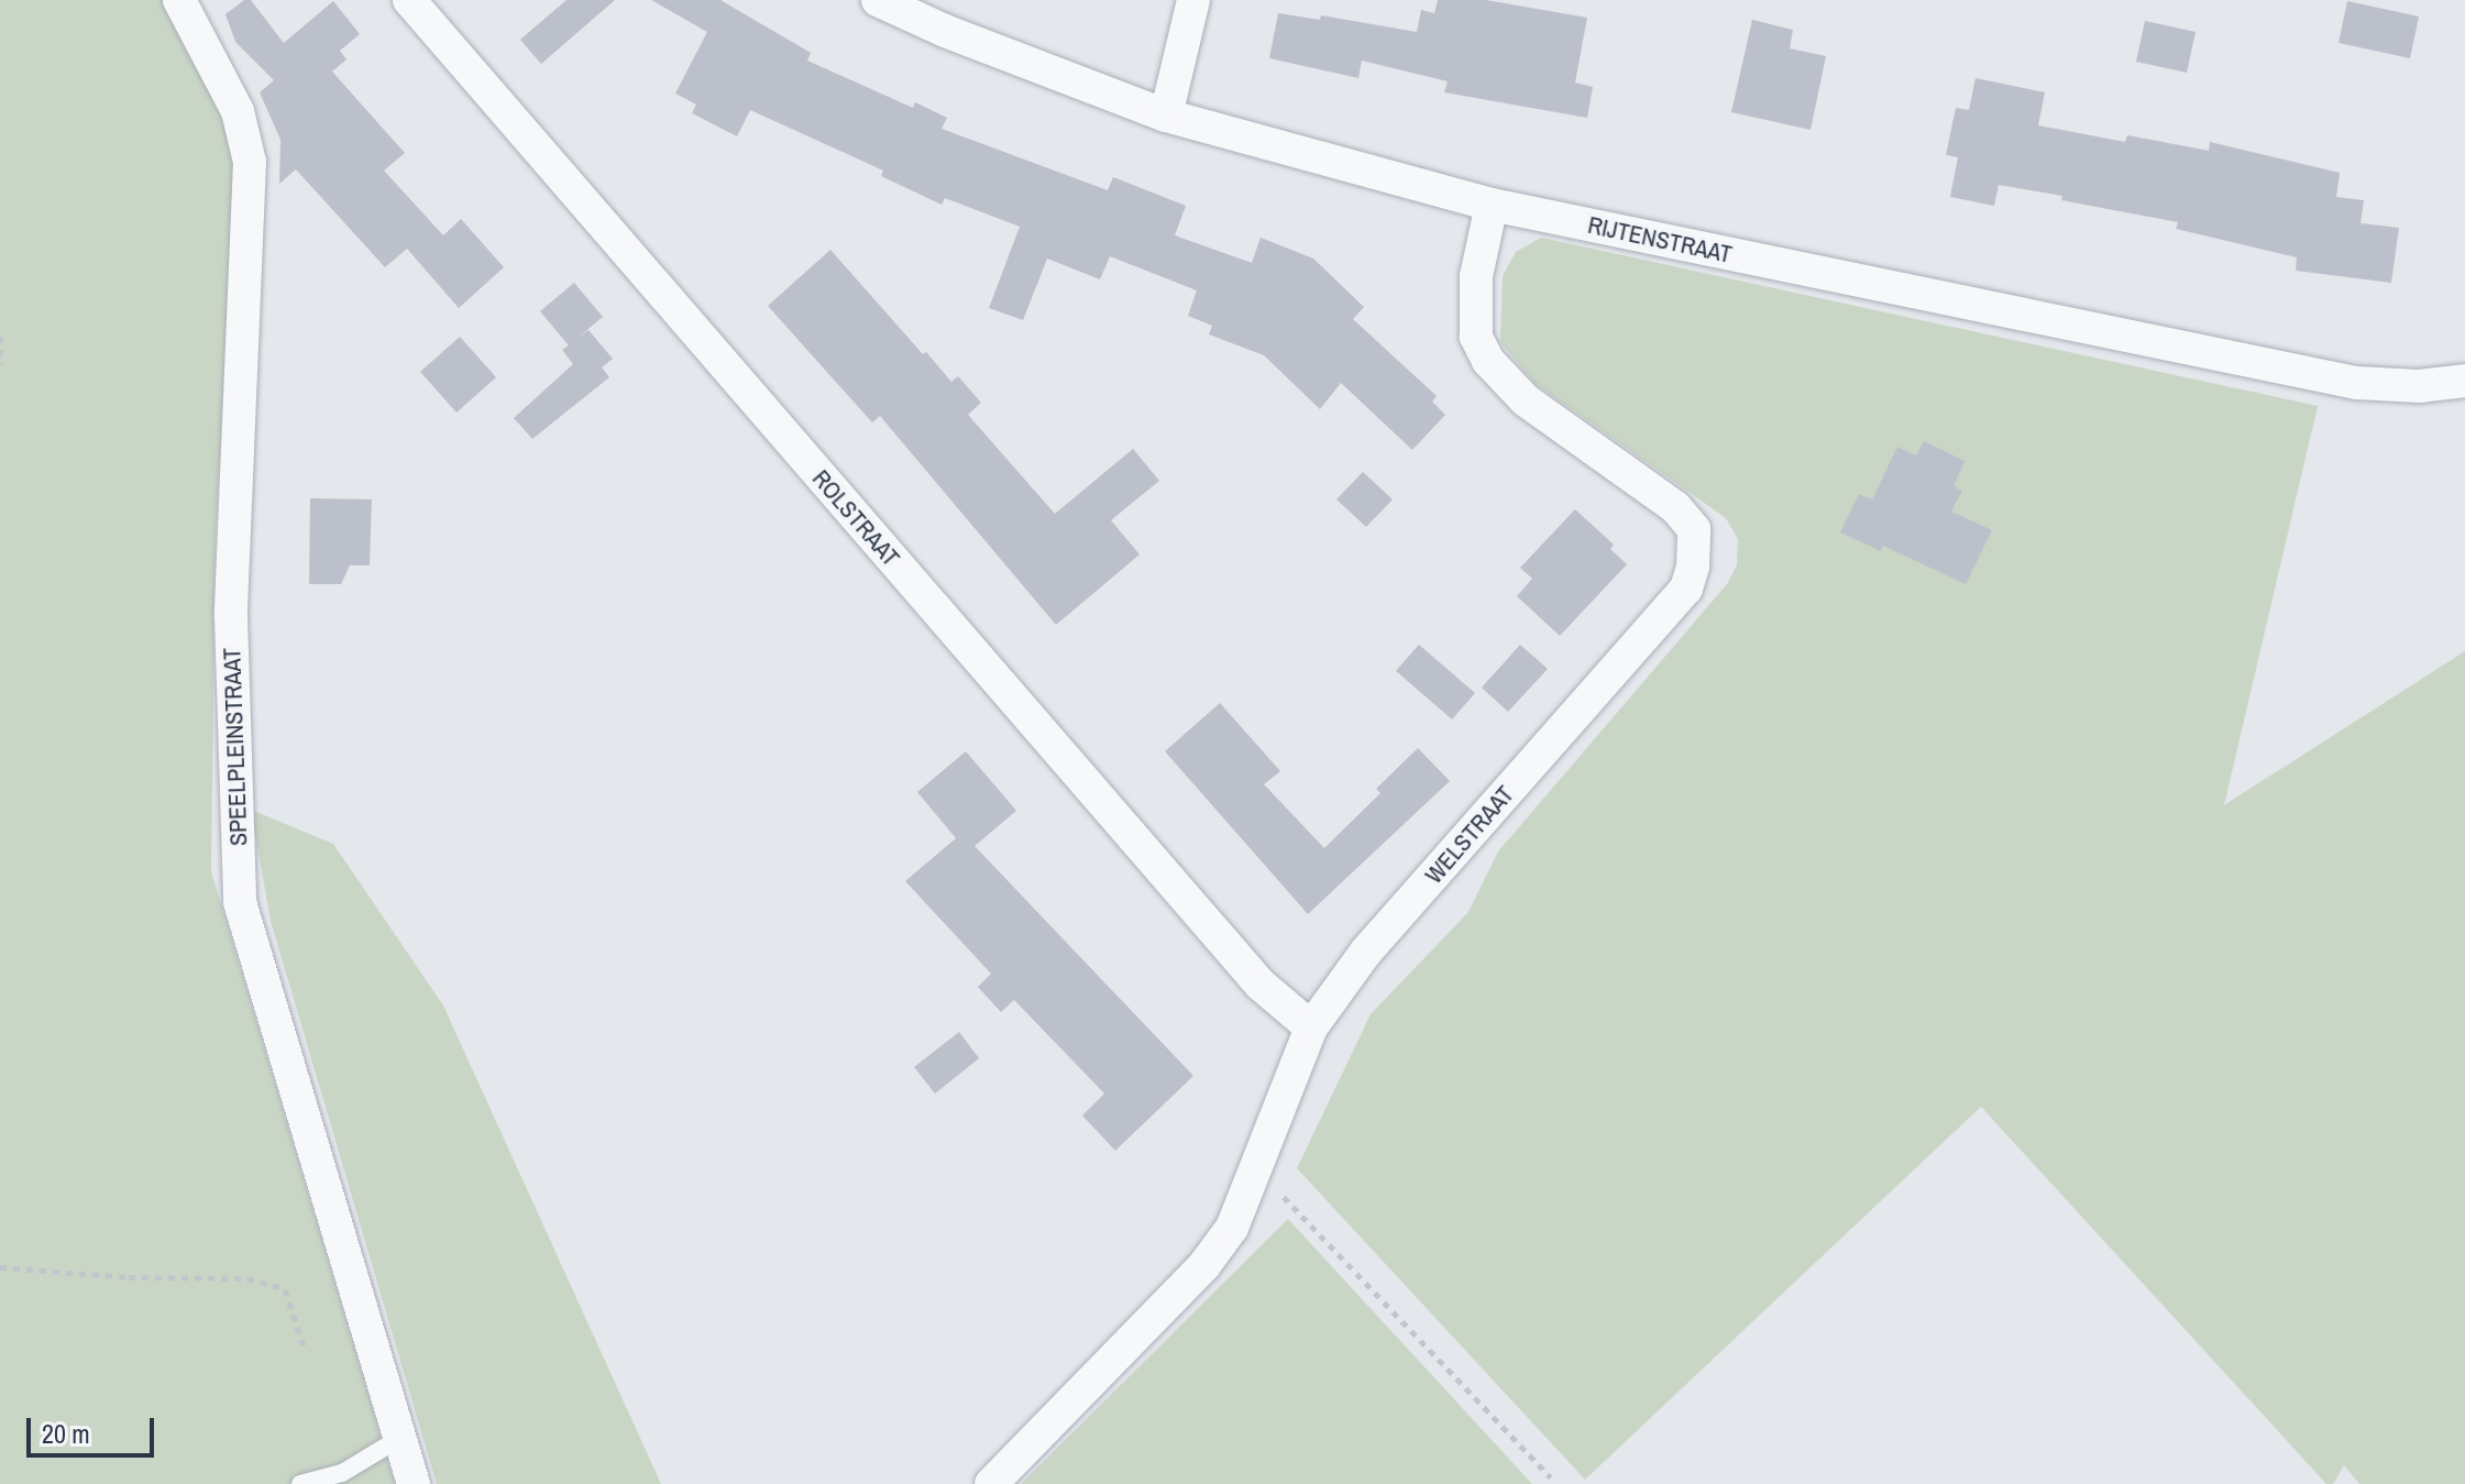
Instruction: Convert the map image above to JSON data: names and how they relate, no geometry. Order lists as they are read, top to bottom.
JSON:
{
  "streets": {
    "street": [
      "RIJTENSTRAAT",
      "ROLSTRAAT",
      "SPEELPLEINSTRAAT",
      "WELSTRAAT"
    ]
  },
  "crossings": [
    ["RIJTENSTRAAT", "WELSTRAAT"],
    ["ROLSTRAAT", "WELSTRAAT"]
  ],
  "scale_bar": "20 m"
}
